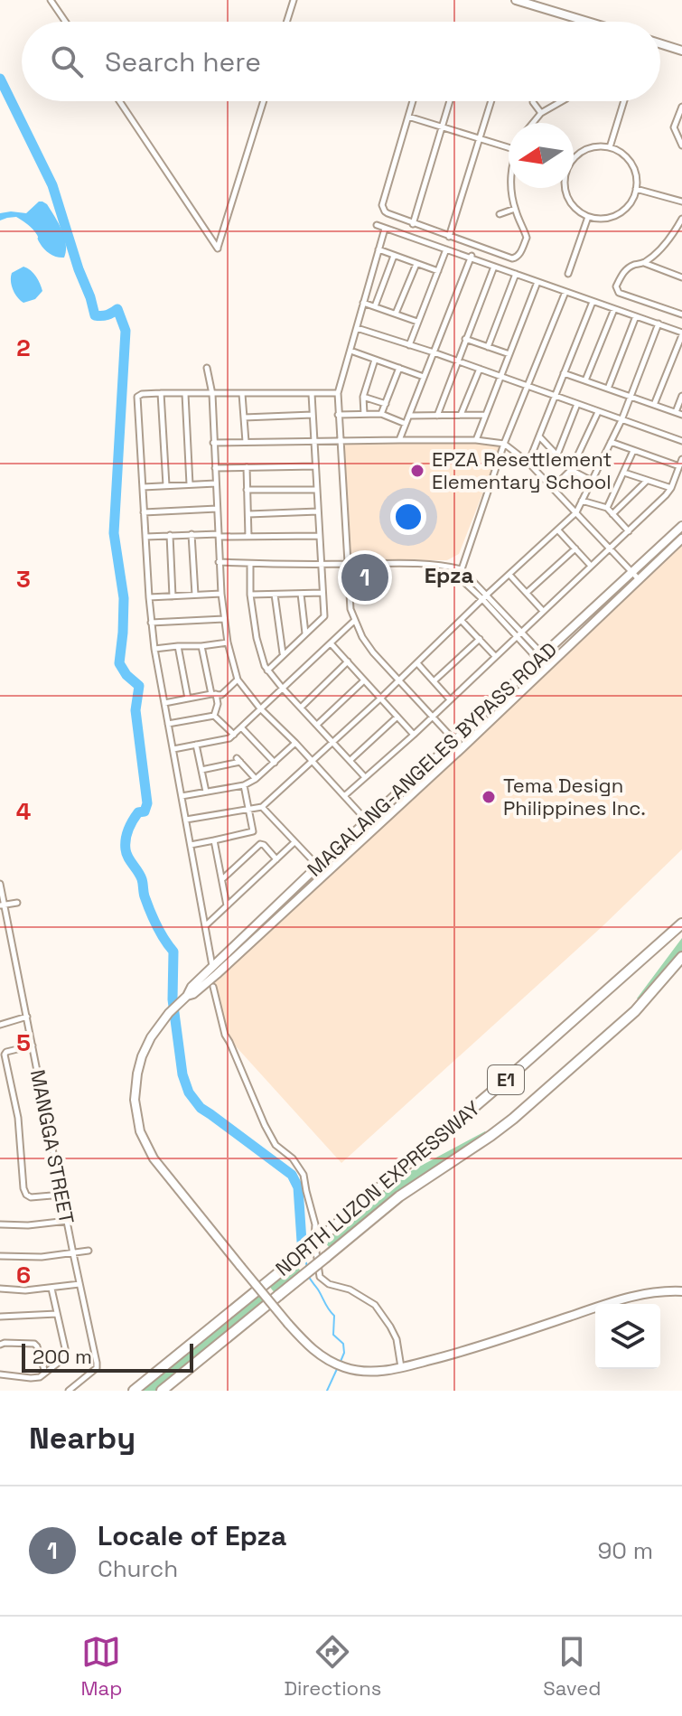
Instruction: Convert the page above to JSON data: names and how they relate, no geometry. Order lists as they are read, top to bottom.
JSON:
{
  "streets": {
    "highway": ["E1", "NORTH LUZON EXPRESSWAY"],
    "street": ["MAGALANG-ANGELES BYPASS ROAD", "MANGGA STREET"]
  },
  "districts": ["Epza"],
  "places": ["EPZA Resettlement Elementary School", "Tema Design Philippines Inc."],
  "scale_bar": "200 m",
  "north": "left",
  "page": {
    "search": "Search here",
    "pins": "1",
    "scale": "200 m",
    "heading": "Nearby",
    "list": [
      {
        "mark": "1",
        "name": "Locale of Epza",
        "note": "Church",
        "value": "90 m"
      }
    ],
    "nav": ["Map", "Directions", "Saved"]
  },
  "grid": {
    "rows": [
      "2",
      "3",
      "4",
      "5",
      "6"
    ]
  }
}
